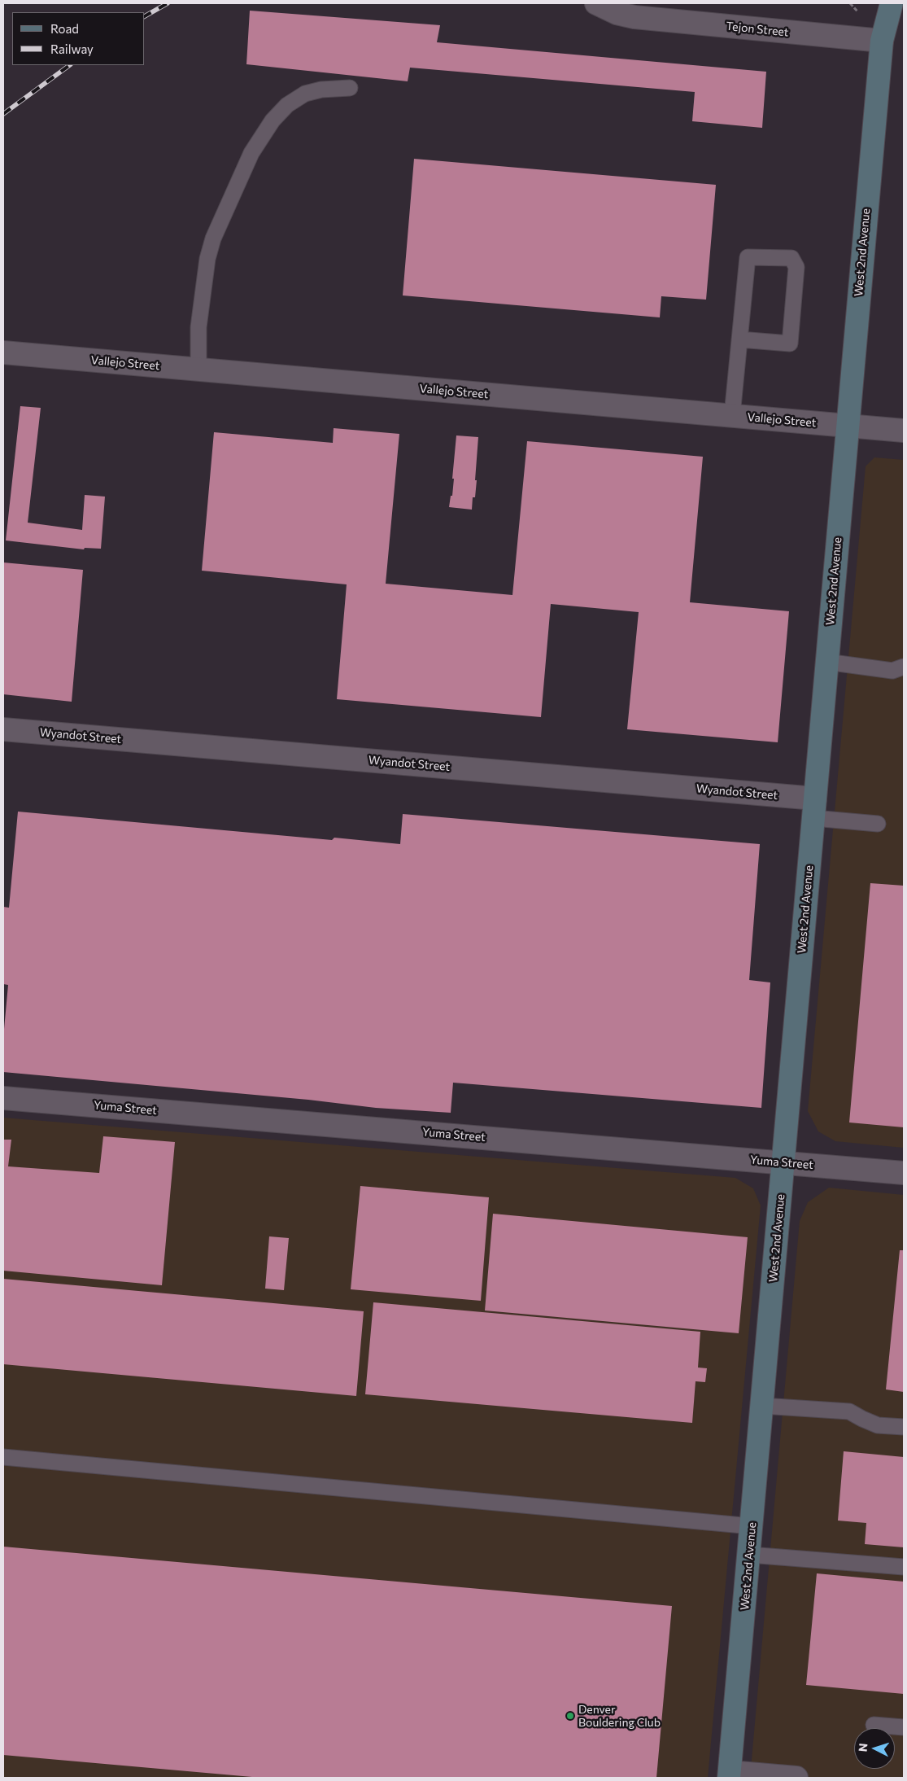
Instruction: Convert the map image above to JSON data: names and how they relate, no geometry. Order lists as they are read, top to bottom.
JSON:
{
  "streets": {
    "street": [
      "Tejon Street",
      "West 2nd Avenue",
      "Vallejo Street",
      "Wyandot Street",
      "Yuma Street"
    ]
  },
  "crossings": [
    ["Tejon Street", "West 2nd Avenue"],
    ["West 2nd Avenue", "Vallejo Street"],
    ["West 2nd Avenue", "Wyandot Street"],
    ["West 2nd Avenue", "Yuma Street"]
  ],
  "places": ["Denver Bouldering Club"],
  "legend": ["Road", "Railway"],
  "north": "left"
}
